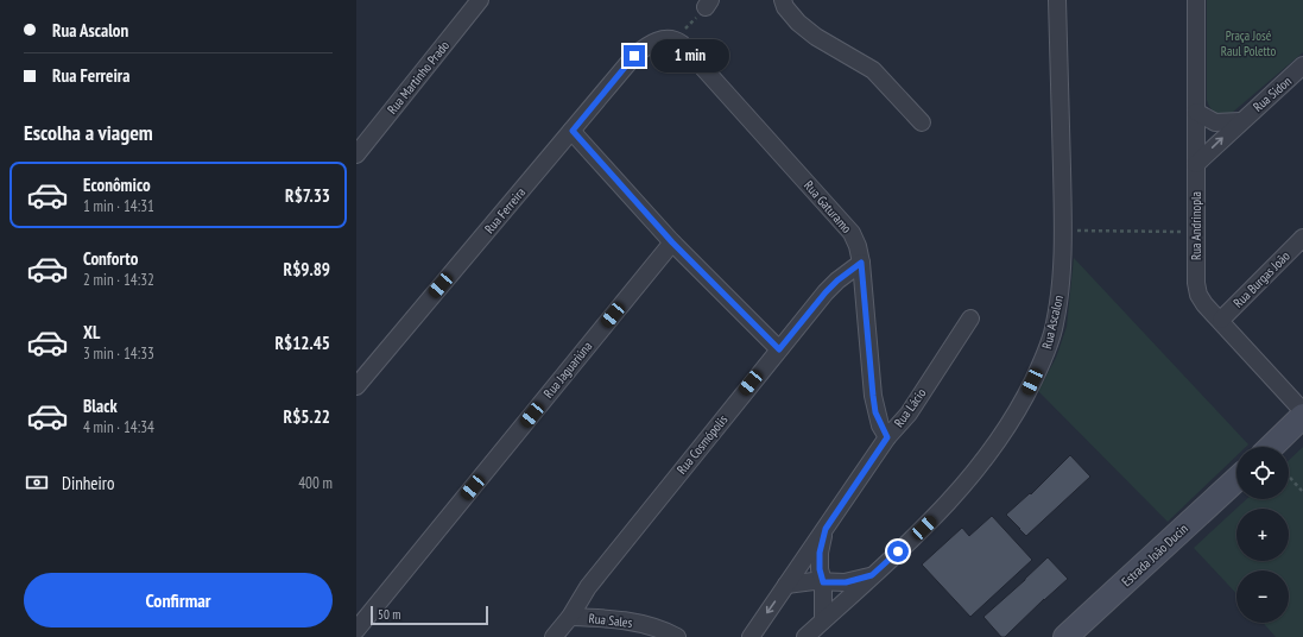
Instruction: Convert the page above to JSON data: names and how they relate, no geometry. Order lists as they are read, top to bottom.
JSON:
{
  "streets": {
    "street": [
      "Rua Martinho Prado",
      "Rua Sidon",
      "Rua Gaturamo",
      "Rua Ferreira",
      "Rua Andrinopla",
      "Rua Burgas João",
      "Rua Ascalon",
      "Rua Jaguariúna",
      "Rua Lácio",
      "Rua Cosmópolis",
      "Estrada João Ducin",
      "Rua Sales"
    ]
  },
  "crossings": [
    ["Rua Sidon", "Rua Andrinopla"],
    ["Rua Gaturamo", "Rua Ferreira"],
    ["Rua Gaturamo", "Rua Lácio"],
    ["Rua Gaturamo", "Rua Cosmópolis"],
    ["Rua Andrinopla", "Rua Burgas João"],
    ["Rua Cosmópolis", "Rua Sales"]
  ],
  "parks": ["Praça José Raul Poletto"],
  "scale_bar": "50 m",
  "page": {
    "banner": ["Rua Ascalon", "Rua Ferreira"],
    "bubble": "1 min",
    "heading": "Escolha a viagem",
    "list": [
      {
        "name": "Econômico",
        "note": "1 min · 14:31",
        "value": "R$7.33"
      },
      {
        "name": "Conforto",
        "note": "2 min · 14:32",
        "value": "R$9.89"
      },
      {
        "name": "XL",
        "note": "3 min · 14:33",
        "value": "R$12.45"
      },
      {
        "name": "Black",
        "note": "4 min · 14:34",
        "value": "R$5.22"
      }
    ],
    "map_buttons": ["+", "−"],
    "pay": ["Dinheiro", "400 m"],
    "buttons": "Confirmar",
    "scale": "50 m"
  }
}
